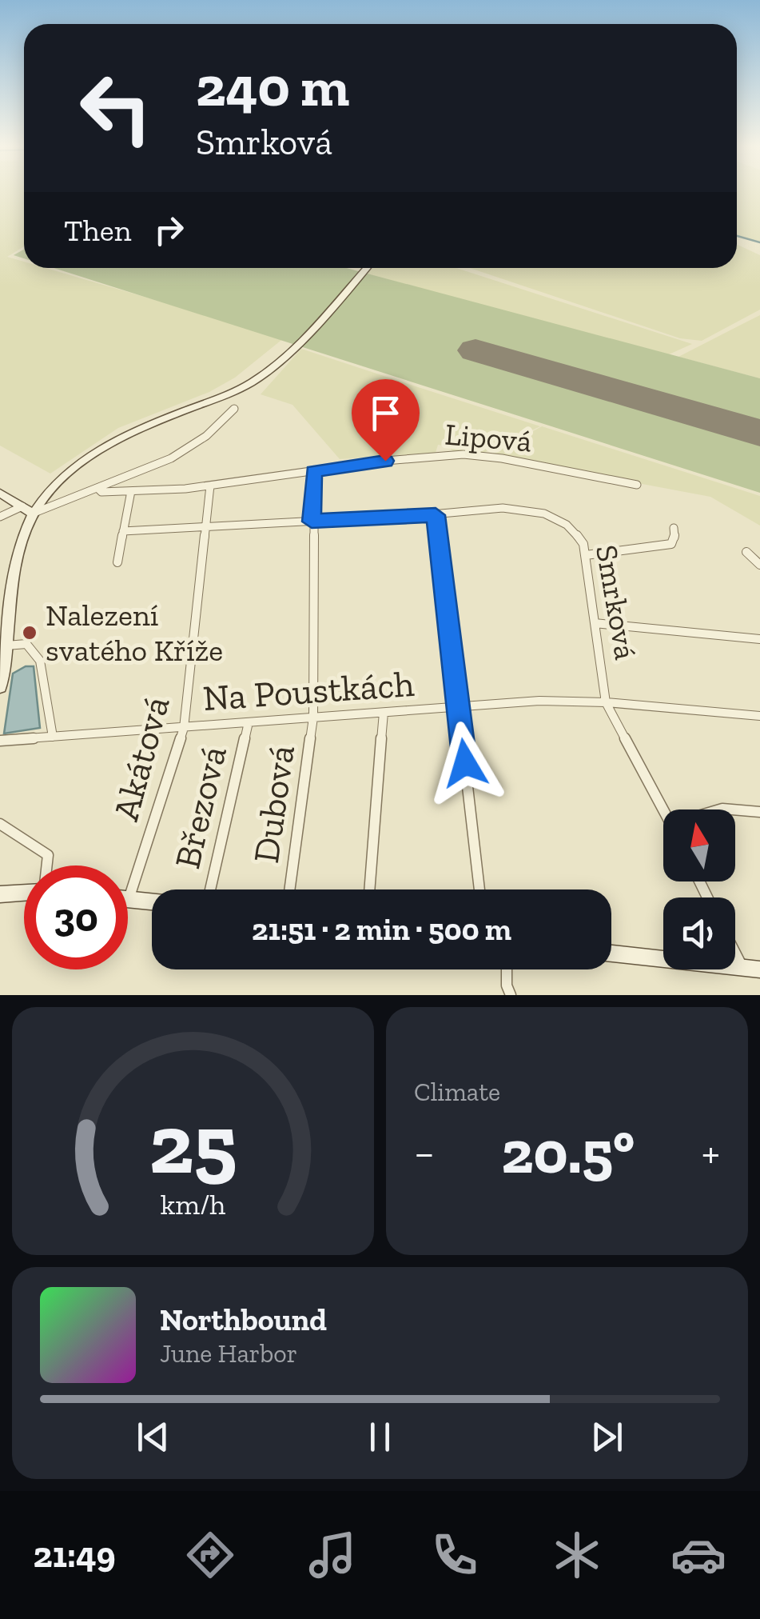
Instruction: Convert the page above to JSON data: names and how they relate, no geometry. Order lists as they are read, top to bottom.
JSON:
{
  "streets": {
    "street": [
      "Lipová",
      "Smrková",
      "Na Poustkách",
      "Akátová",
      "Dubová",
      "Březová"
    ]
  },
  "crossings": [
    ["Lipová", "Akátová"],
    ["Lipová", "Dubová"],
    ["Smrková", "Na Poustkách"],
    ["Smrková", "Akátová"],
    ["Smrková", "Dubová"],
    ["Na Poustkách", "Akátová"],
    ["Na Poustkách", "Dubová"],
    ["Na Poustkách", "Březová"]
  ],
  "places": ["Nalezení svatého Kříže"],
  "north": "top",
  "page": {
    "turn": ["240 m", "Smrková"],
    "then": "Then",
    "limit": "30",
    "trip": "21:51 · 2 min · 500 m",
    "tile": "Climate",
    "heat": ["−", "20.5°", "+"],
    "song": ["Northbound", "June Harbor"],
    "tabs": "21:49",
    "gauge": ["25", "km/h"]
  }
}
